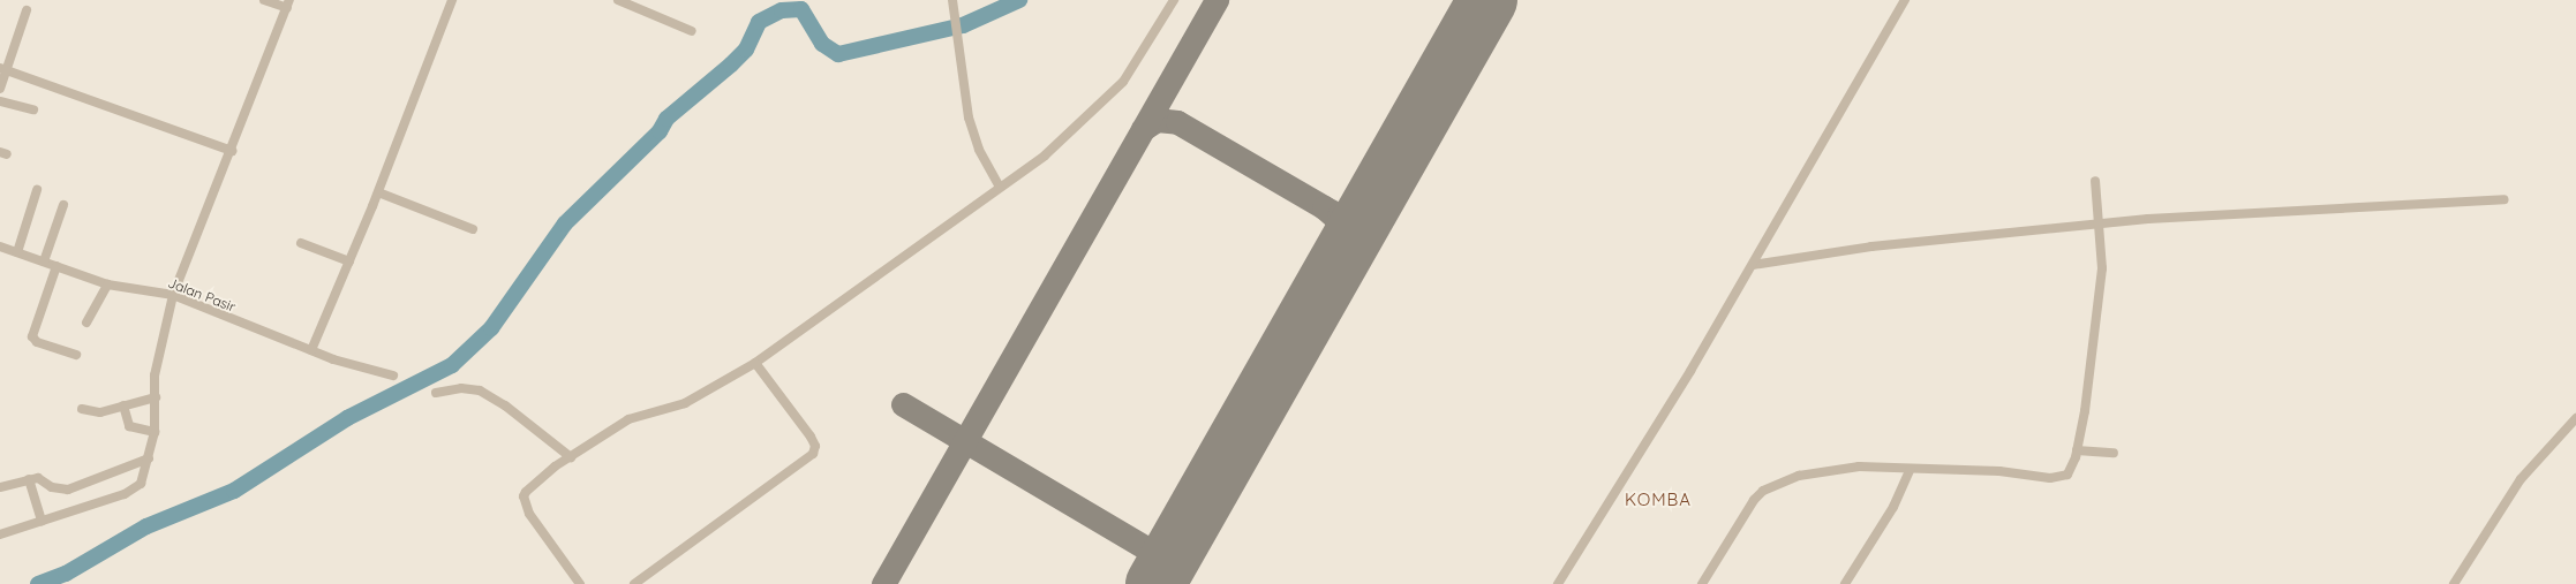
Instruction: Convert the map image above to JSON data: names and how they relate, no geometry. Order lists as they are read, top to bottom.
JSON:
{
  "streets": {
    "street": ["Jalan Pasir"]
  },
  "districts": ["KOMBA"]
}
